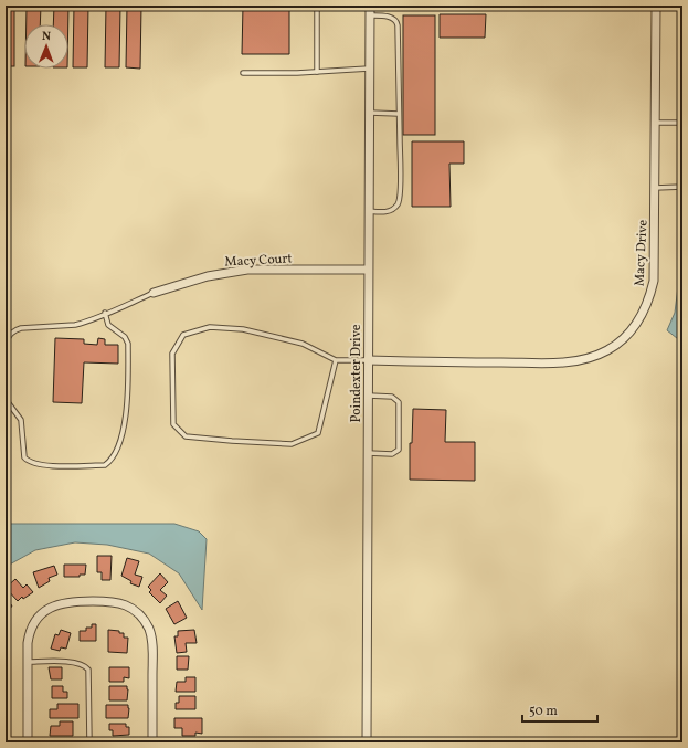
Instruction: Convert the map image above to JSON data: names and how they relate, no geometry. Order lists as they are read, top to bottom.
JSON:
{
  "streets": {
    "street": ["Macy Drive", "Macy Court", "Poindexter Drive"]
  },
  "crossings": [
    ["Macy Drive", "Poindexter Drive"],
    ["Macy Court", "Poindexter Drive"]
  ],
  "scale_bar": "50 m",
  "north": "top"
}
